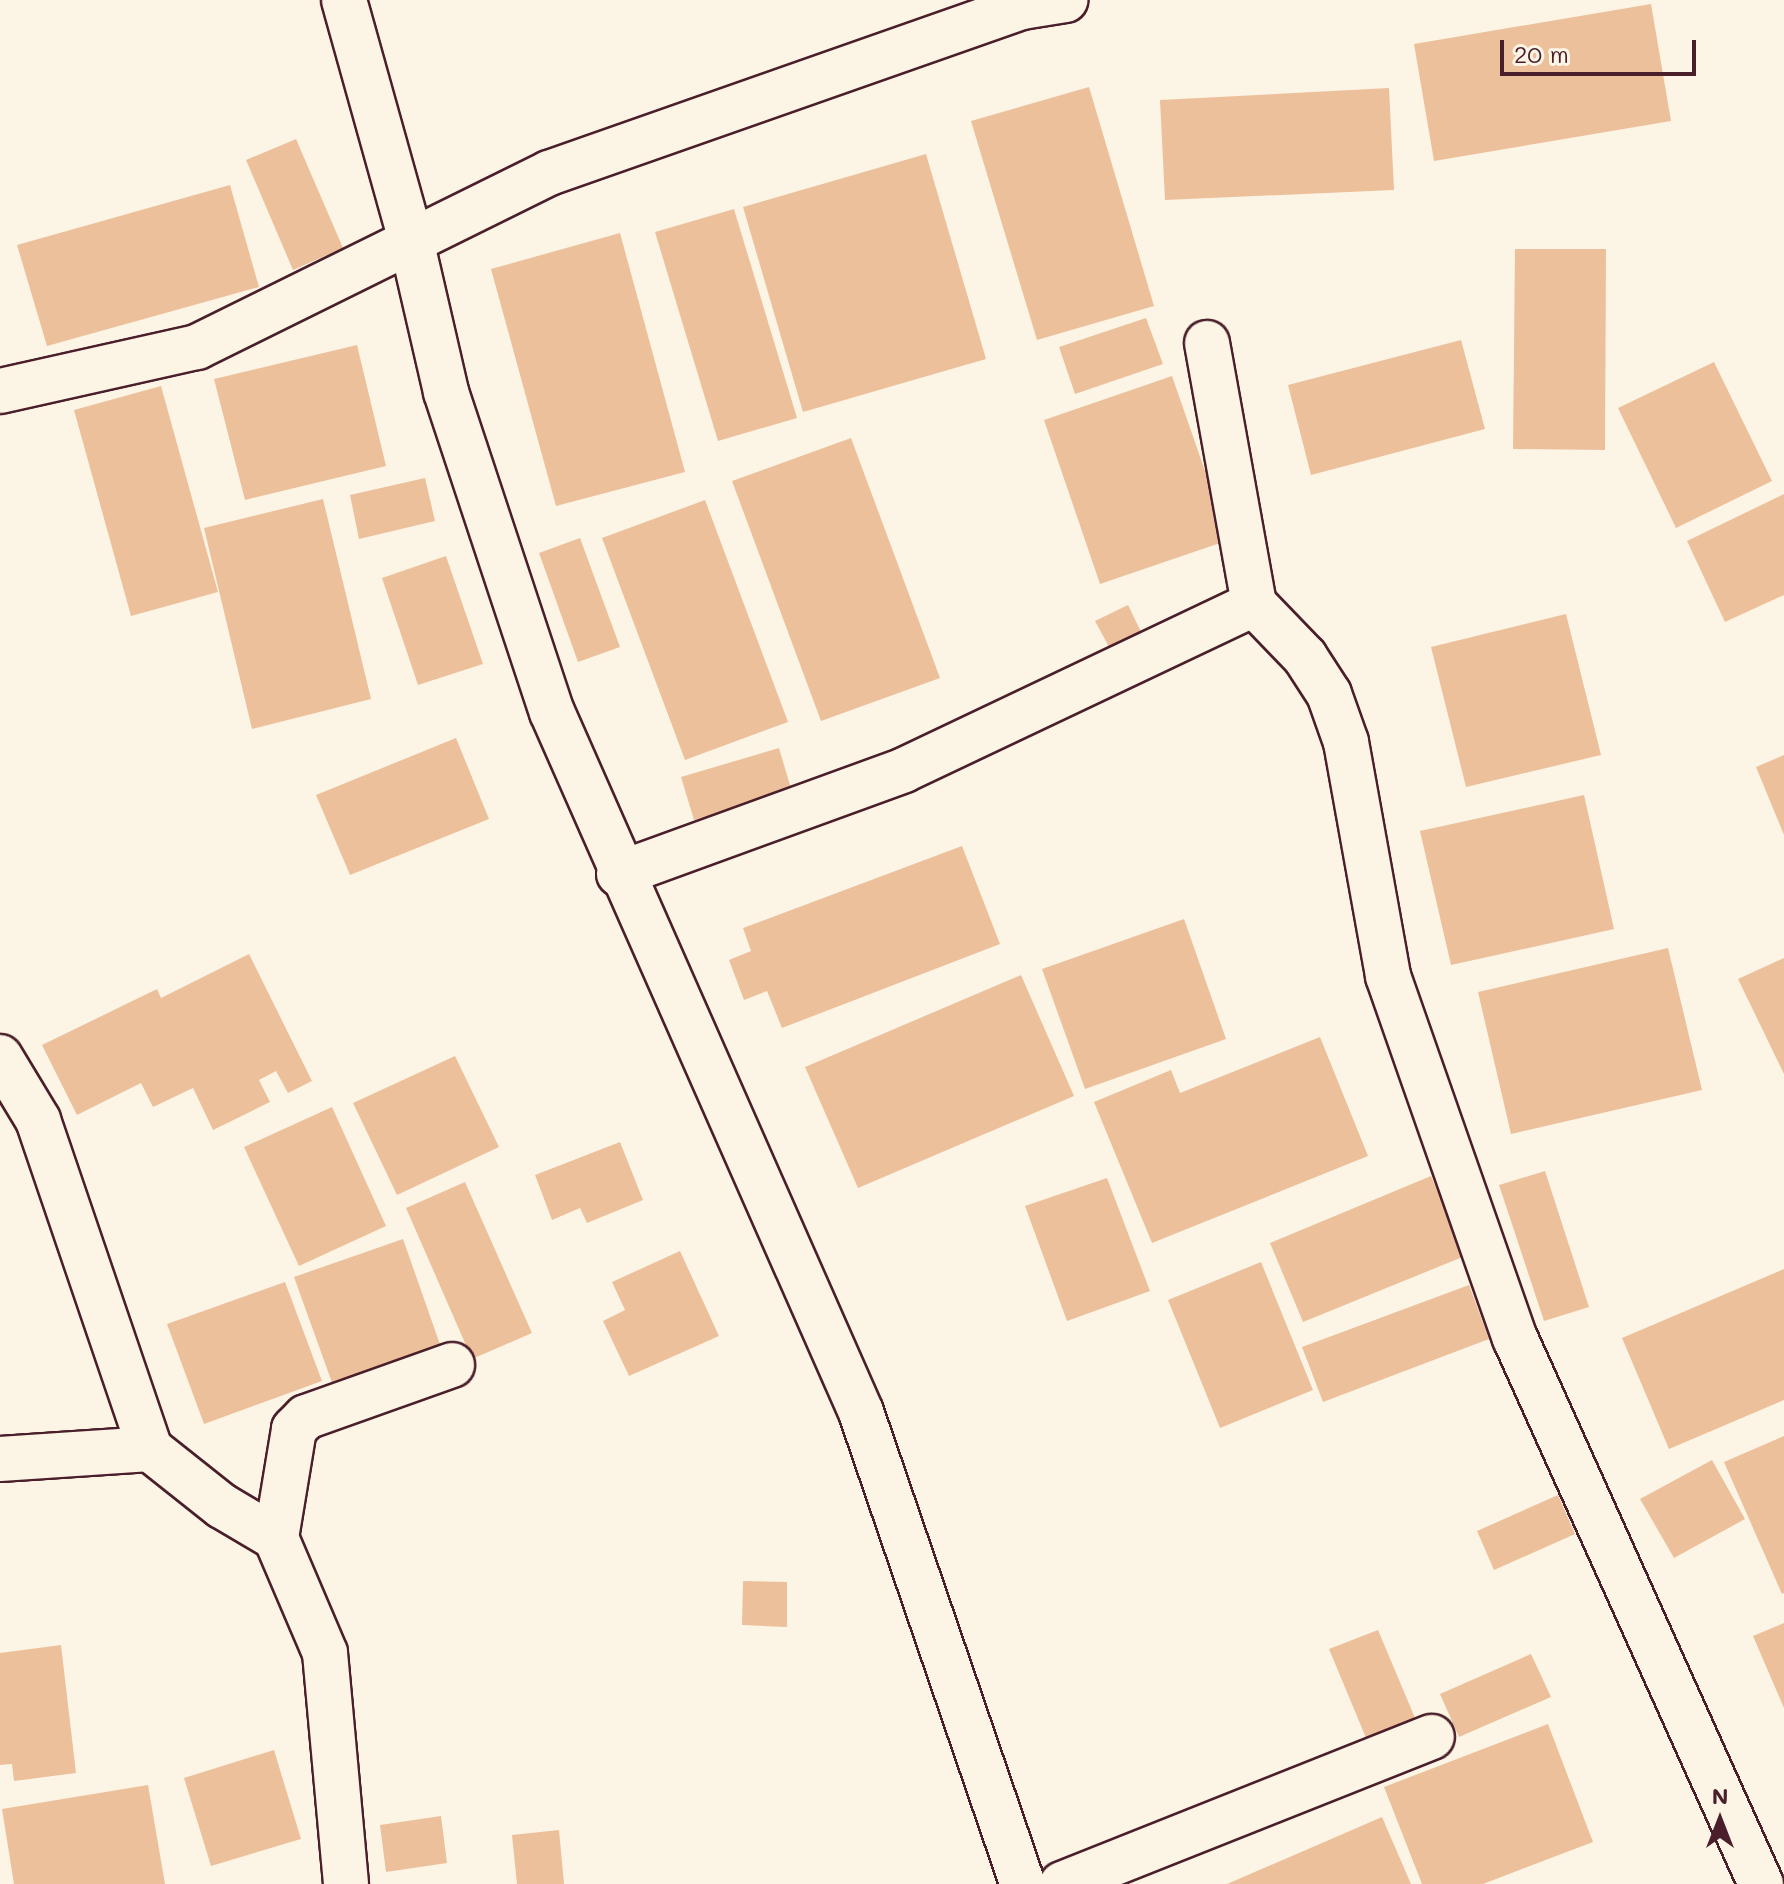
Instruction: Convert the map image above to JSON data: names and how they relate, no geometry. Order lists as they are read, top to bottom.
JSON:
{
  "scale_bar": "20 m",
  "north": "top"
}
